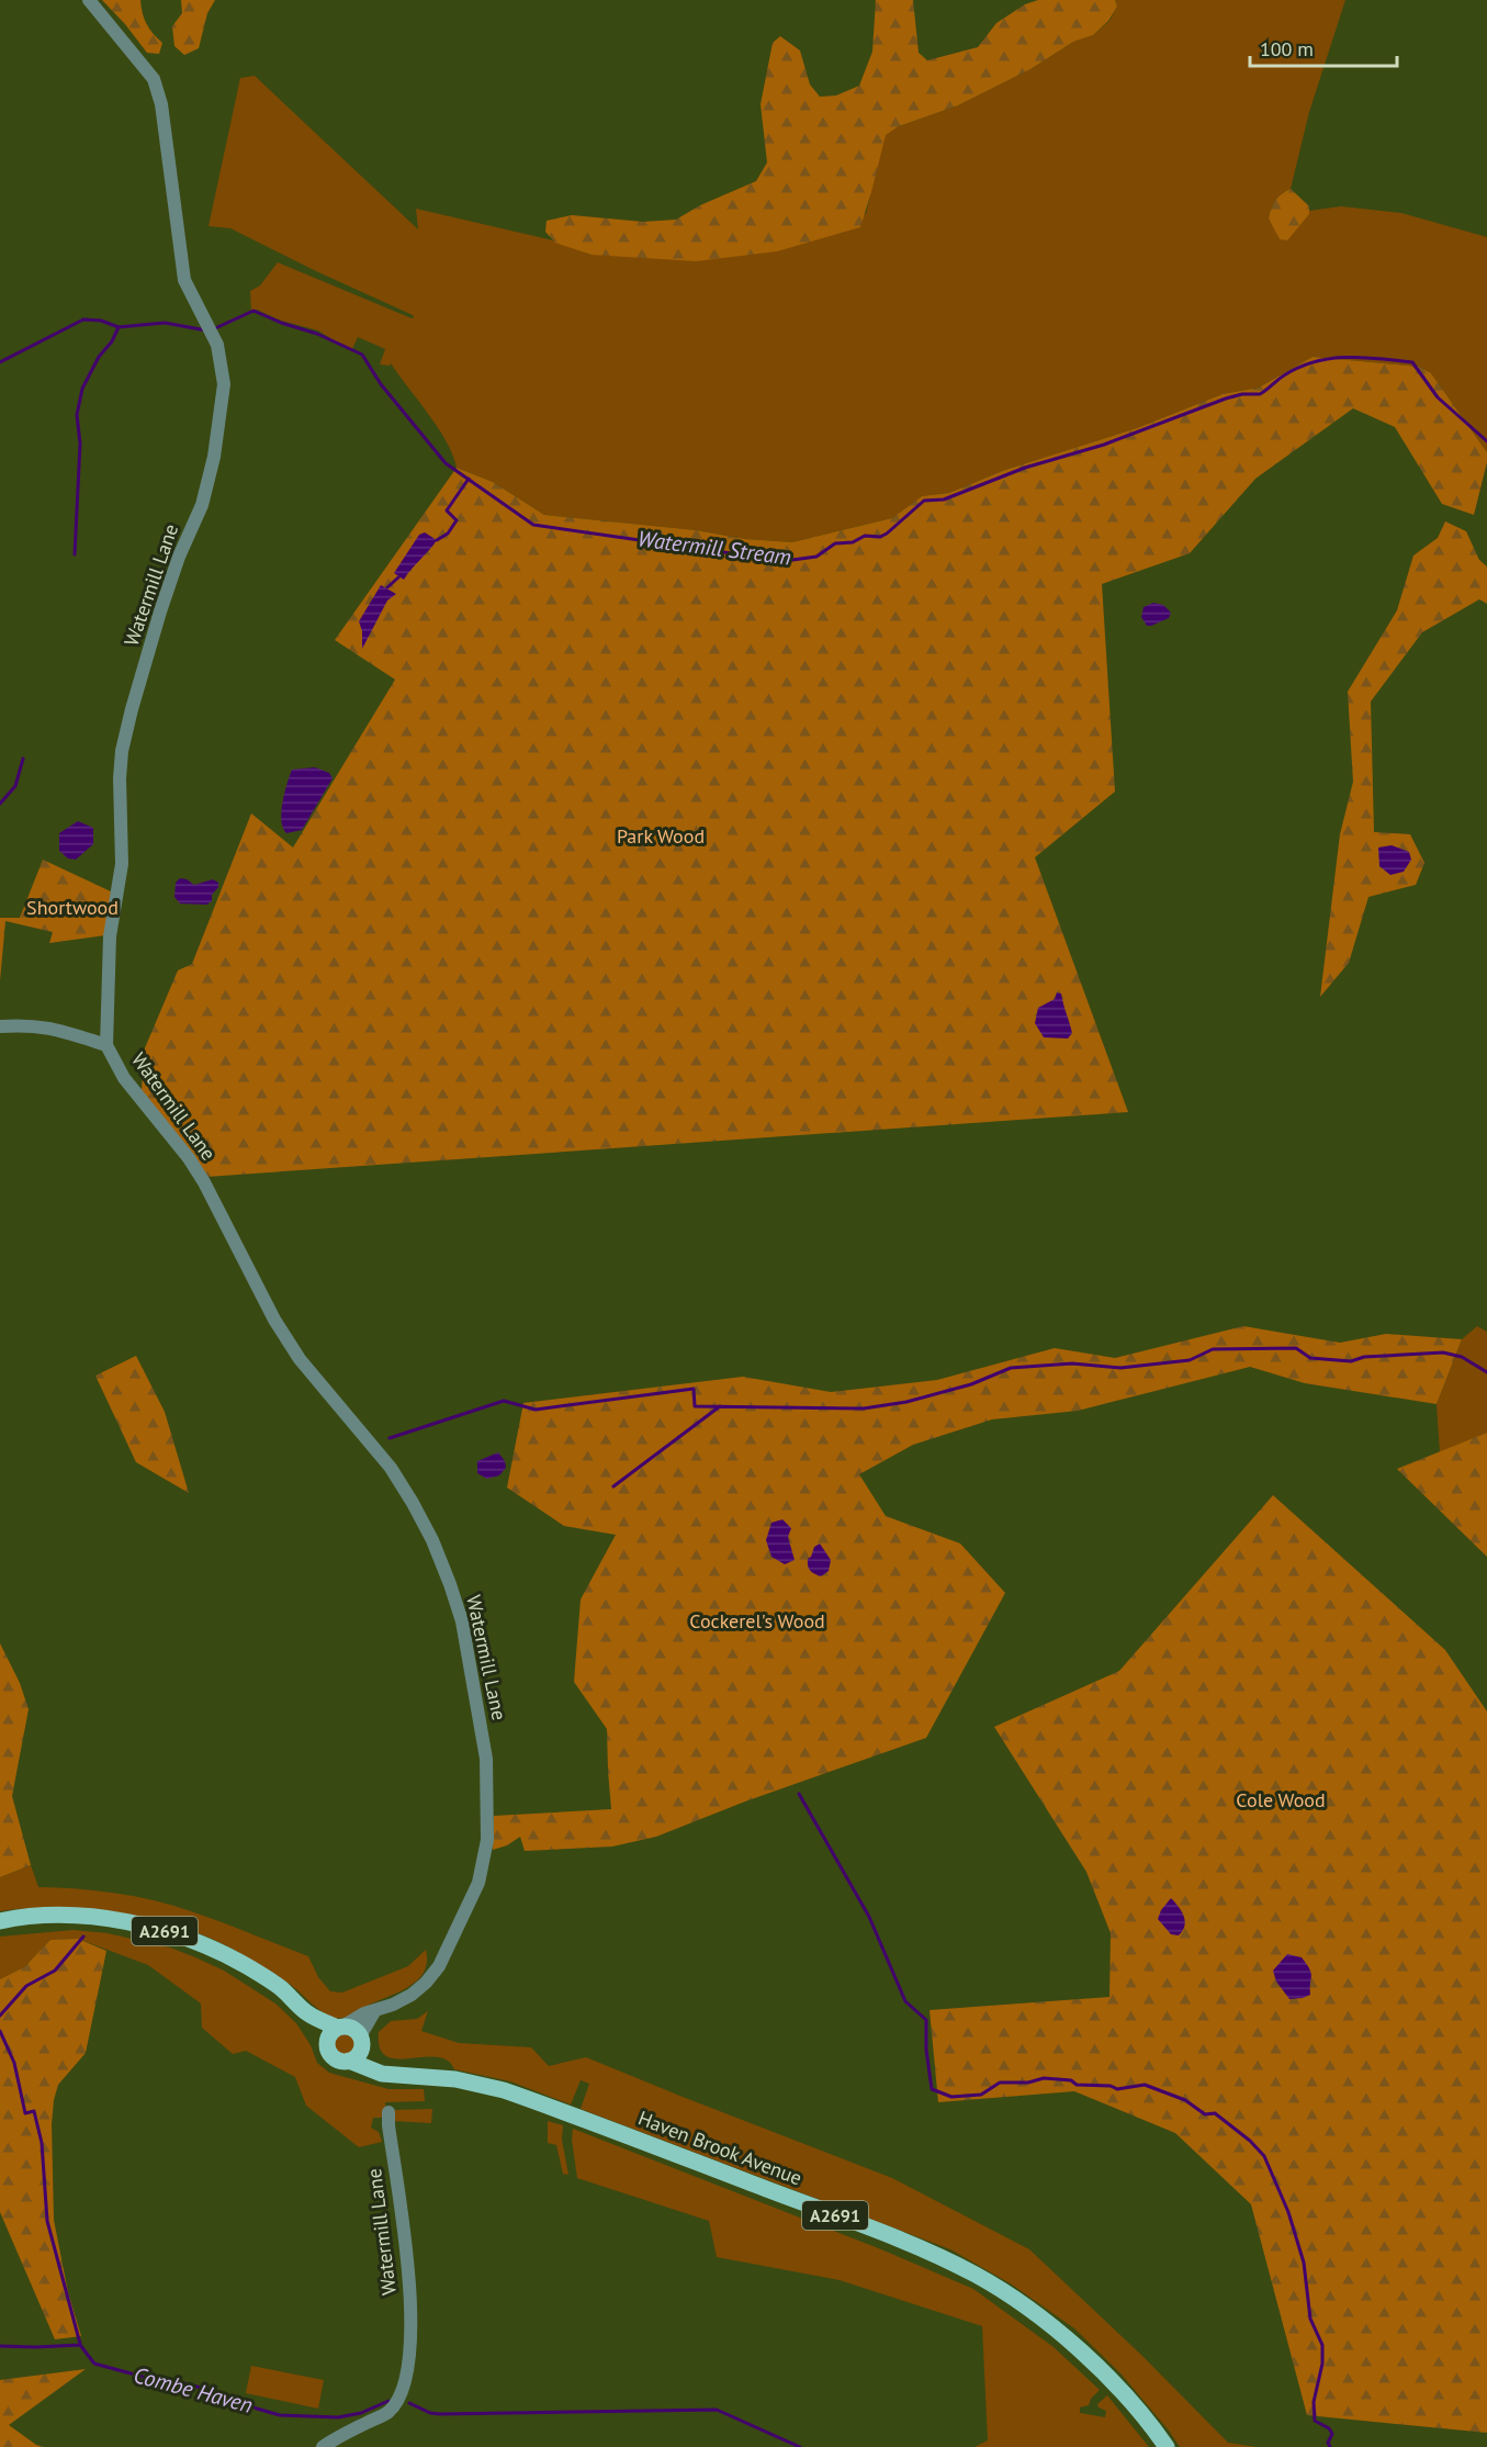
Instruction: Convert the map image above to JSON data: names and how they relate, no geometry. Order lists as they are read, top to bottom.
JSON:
{
  "streets": {
    "main road": ["A2691", "Haven Brook Avenue"],
    "street": ["Watermill Lane"]
  },
  "crossings": [
    ["Watermill Lane", "A2691"],
    ["Watermill Lane", "Haven Brook Avenue"],
    ["A2691", "Haven Brook Avenue"]
  ],
  "water": ["Watermill Stream", "Combe Haven"],
  "parks": [
    "Park Wood",
    "Shortwood",
    "Cockerel's Wood",
    "Cole Wood"
  ],
  "scale_bar": "100 m"
}
